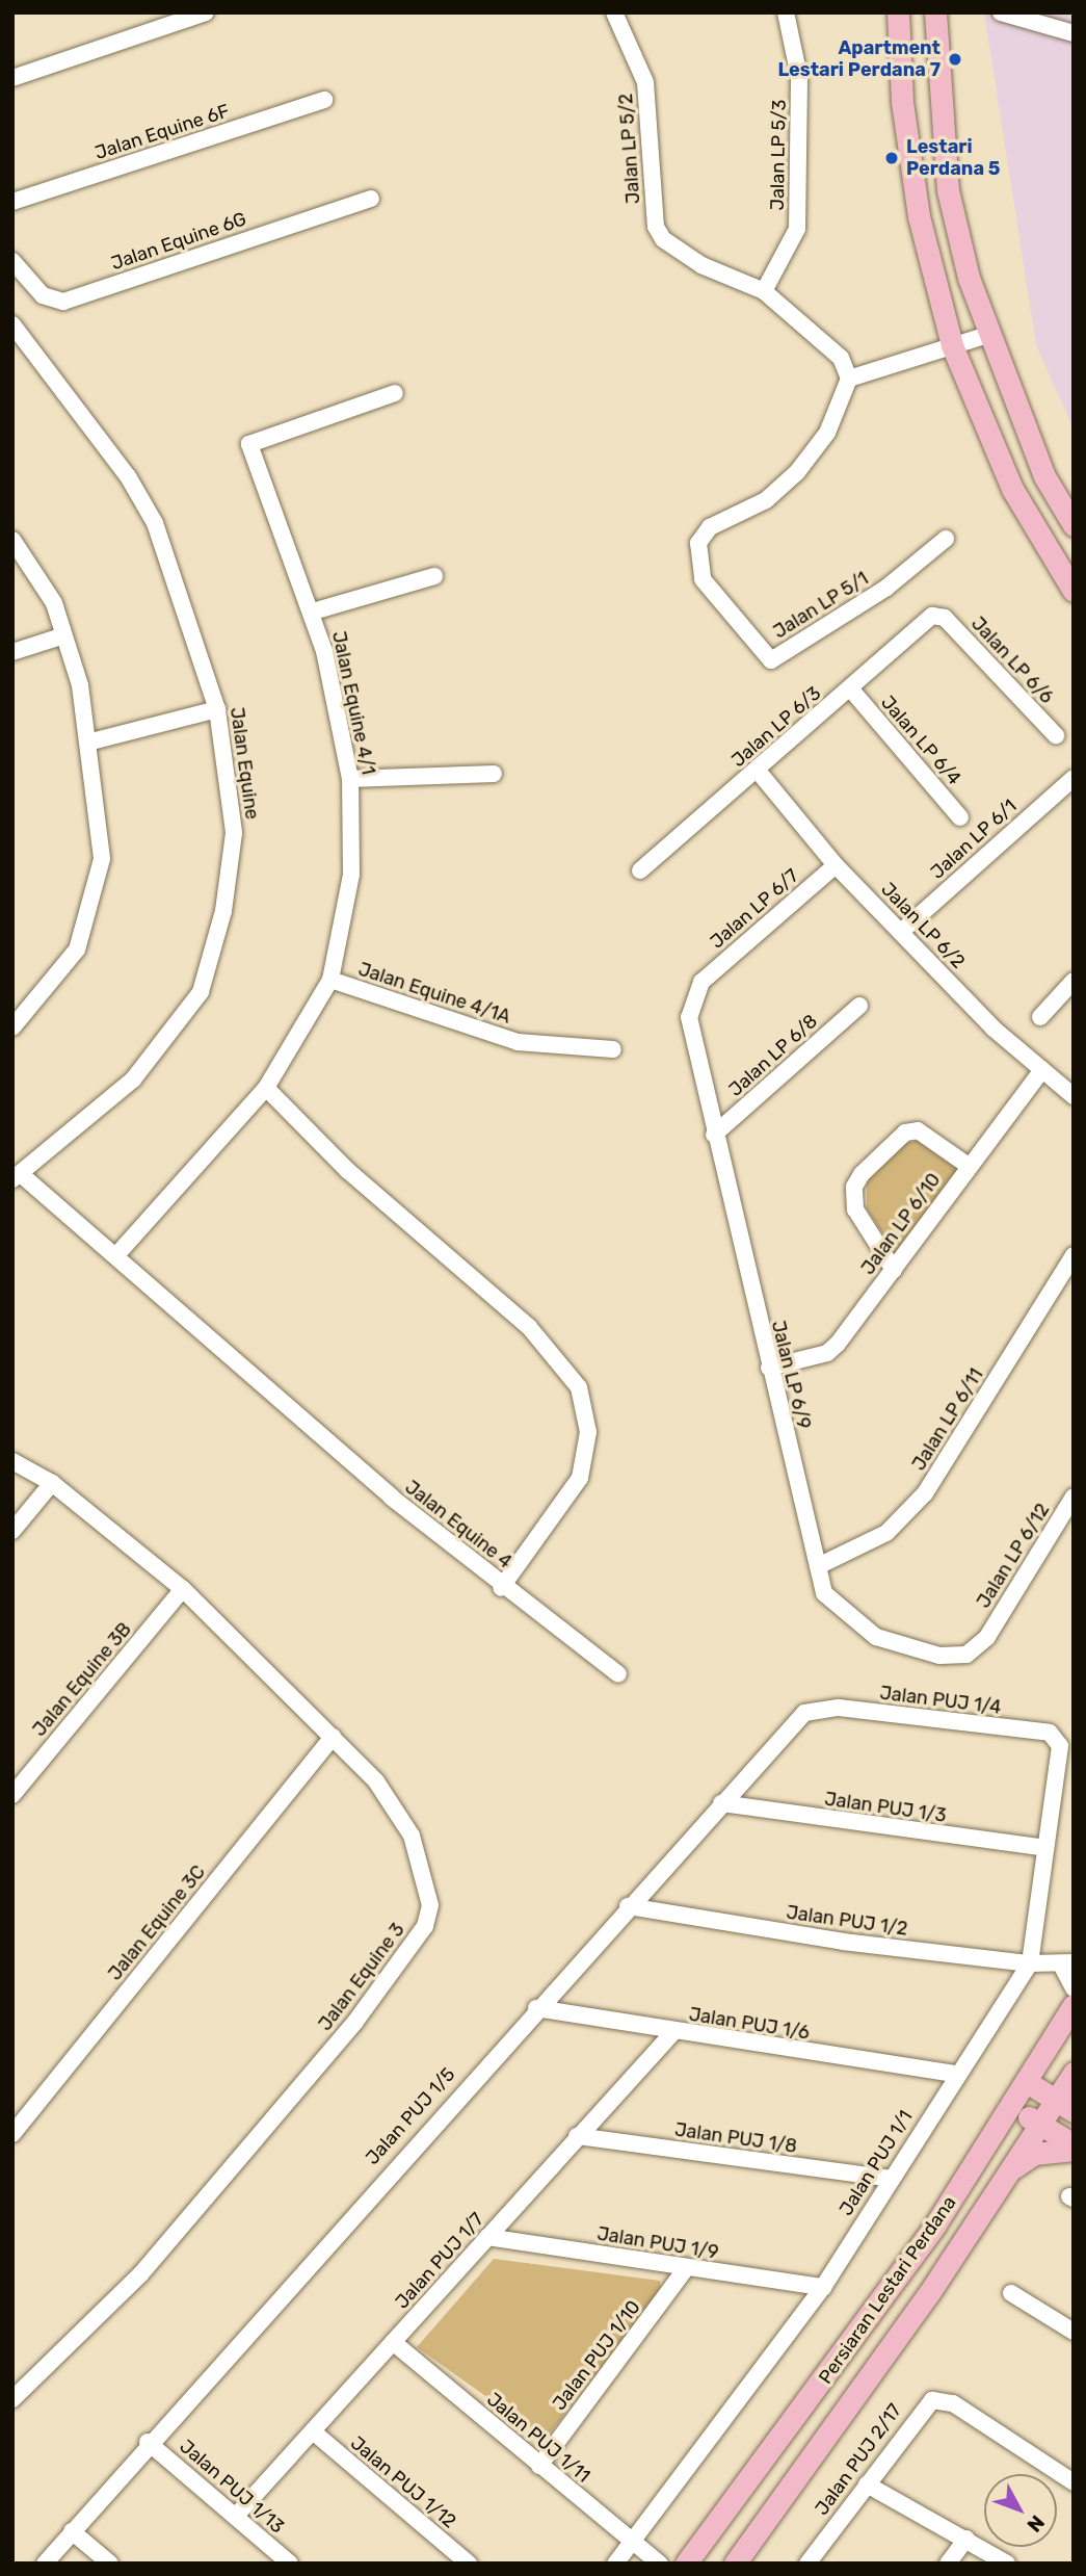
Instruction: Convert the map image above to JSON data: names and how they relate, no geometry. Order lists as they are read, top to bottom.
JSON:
{
  "streets": {
    "main road": ["Persiaran Lestari Perdana"],
    "street": [
      "Jalan Equine 6F",
      "Jalan LP 5/2",
      "Jalan LP 5/3",
      "Jalan Equine 6G",
      "Jalan LP 5/1",
      "Jalan LP 6/6",
      "Jalan Equine 4/1",
      "Jalan LP 6/3",
      "Jalan LP 6/4",
      "Jalan Equine",
      "Jalan LP 6/1",
      "Jalan LP 6/7",
      "Jalan LP 6/2",
      "Jalan Equine 4/1A",
      "Jalan LP 6/8",
      "Jalan LP 6/10",
      "Jalan LP 6/9",
      "Jalan LP 6/11",
      "Jalan Equine 4",
      "Jalan LP 6/12",
      "Jalan Equine 3B",
      "Jalan PUJ 1/4",
      "Jalan PUJ 1/3",
      "Jalan PUJ 1/2",
      "Jalan Equine 3C",
      "Jalan Equine 3",
      "Jalan PUJ 1/6",
      "Jalan PUJ 1/5",
      "Jalan PUJ 1/8",
      "Jalan PUJ 1/1",
      "Jalan PUJ 1/9",
      "Jalan PUJ 1/7",
      "Jalan PUJ 1/10",
      "Jalan PUJ 1/11",
      "Jalan PUJ 2/17",
      "Jalan PUJ 1/12",
      "Jalan PUJ 1/13"
    ]
  },
  "crossings": [
    ["Jalan LP 5/2", "Jalan LP 5/3"],
    ["Jalan LP 6/6", "Jalan LP 6/3"],
    ["Jalan Equine 4/1", "Jalan Equine 4/1A"],
    ["Jalan Equine 4/1", "Jalan Equine 4"],
    ["Jalan LP 6/3", "Jalan LP 6/4"],
    ["Jalan LP 6/3", "Jalan LP 6/2"],
    ["Jalan Equine", "Jalan Equine 4"],
    ["Jalan LP 6/1", "Jalan LP 6/2"],
    ["Jalan LP 6/7", "Jalan LP 6/2"],
    ["Jalan LP 6/7", "Jalan LP 6/9"],
    ["Jalan LP 6/2", "Jalan LP 6/10"],
    ["Jalan LP 6/8", "Jalan LP 6/9"],
    ["Jalan LP 6/10", "Jalan LP 6/9"],
    ["Jalan LP 6/9", "Jalan LP 6/11"],
    ["Jalan LP 6/9", "Jalan LP 6/12"],
    ["Jalan Equine 3B", "Jalan Equine 3"],
    ["Jalan PUJ 1/4", "Jalan PUJ 1/5"],
    ["Jalan PUJ 1/4", "Jalan PUJ 1/1"],
    ["Jalan PUJ 1/3", "Jalan PUJ 1/5"],
    ["Jalan PUJ 1/3", "Jalan PUJ 1/1"],
    ["Jalan PUJ 1/2", "Jalan PUJ 1/5"],
    ["Jalan PUJ 1/2", "Jalan PUJ 1/1"],
    ["Jalan Equine 3C", "Jalan Equine 3"],
    ["Jalan PUJ 1/6", "Jalan PUJ 1/5"],
    ["Jalan PUJ 1/6", "Jalan PUJ 1/1"],
    ["Jalan PUJ 1/6", "Jalan PUJ 1/7"],
    ["Jalan PUJ 1/5", "Jalan PUJ 1/13"],
    ["Jalan PUJ 1/8", "Jalan PUJ 1/1"],
    ["Jalan PUJ 1/8", "Jalan PUJ 1/7"],
    ["Jalan PUJ 1/1", "Jalan PUJ 1/9"],
    ["Jalan PUJ 1/1", "Jalan PUJ 1/11"],
    ["Jalan PUJ 1/9", "Jalan PUJ 1/7"],
    ["Jalan PUJ 1/9", "Jalan PUJ 1/10"],
    ["Jalan PUJ 1/7", "Jalan PUJ 1/11"],
    ["Jalan PUJ 1/7", "Jalan PUJ 1/12"],
    ["Jalan PUJ 1/7", "Jalan PUJ 1/13"],
    ["Jalan PUJ 1/10", "Jalan PUJ 1/11"]
  ],
  "places": ["Apartment Lestari Perdana 7", "Lestari Perdana 5"],
  "north": "bottom right"
}
